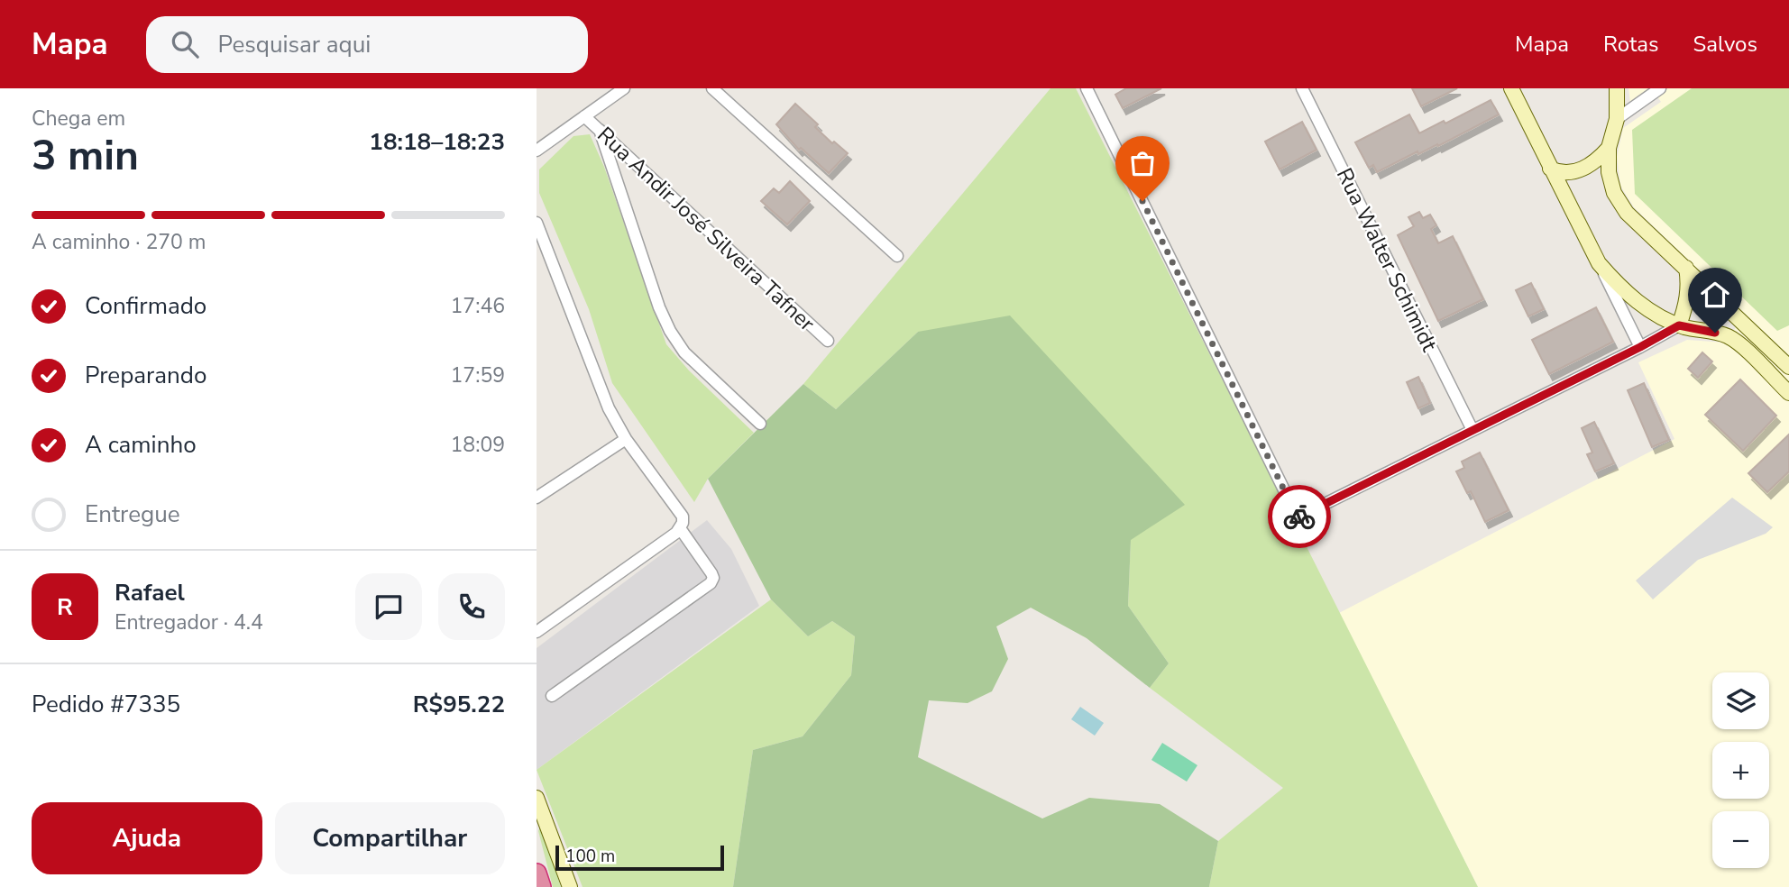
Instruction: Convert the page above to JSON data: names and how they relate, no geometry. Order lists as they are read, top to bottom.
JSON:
{
  "streets": {
    "street": ["Rua Andir José Silveira Tafner", "Rua Walter Schimidt"]
  },
  "scale_bar": "100 m",
  "page": {
    "header": "Mapa",
    "search": "Pesquisar aqui",
    "nav": ["Mapa", "Rotas", "Salvos"],
    "heading": ["3 min", "Chega em", "18:18–18:23"],
    "panel": [
      "Rafael",
      "Entregador · 4.4",
      "Pedido #7335",
      "R$95.22"
    ],
    "bar": "A caminho · 270 m",
    "list": [
      ["Confirmado", "17:46"],
      ["Preparando", "17:59"],
      ["A caminho", "18:09"],
      "Entregue"
    ],
    "round": "R",
    "map_buttons": ["+", "−"],
    "buttons": ["Ajuda", "Compartilhar"],
    "scale": "100 m"
  }
}
